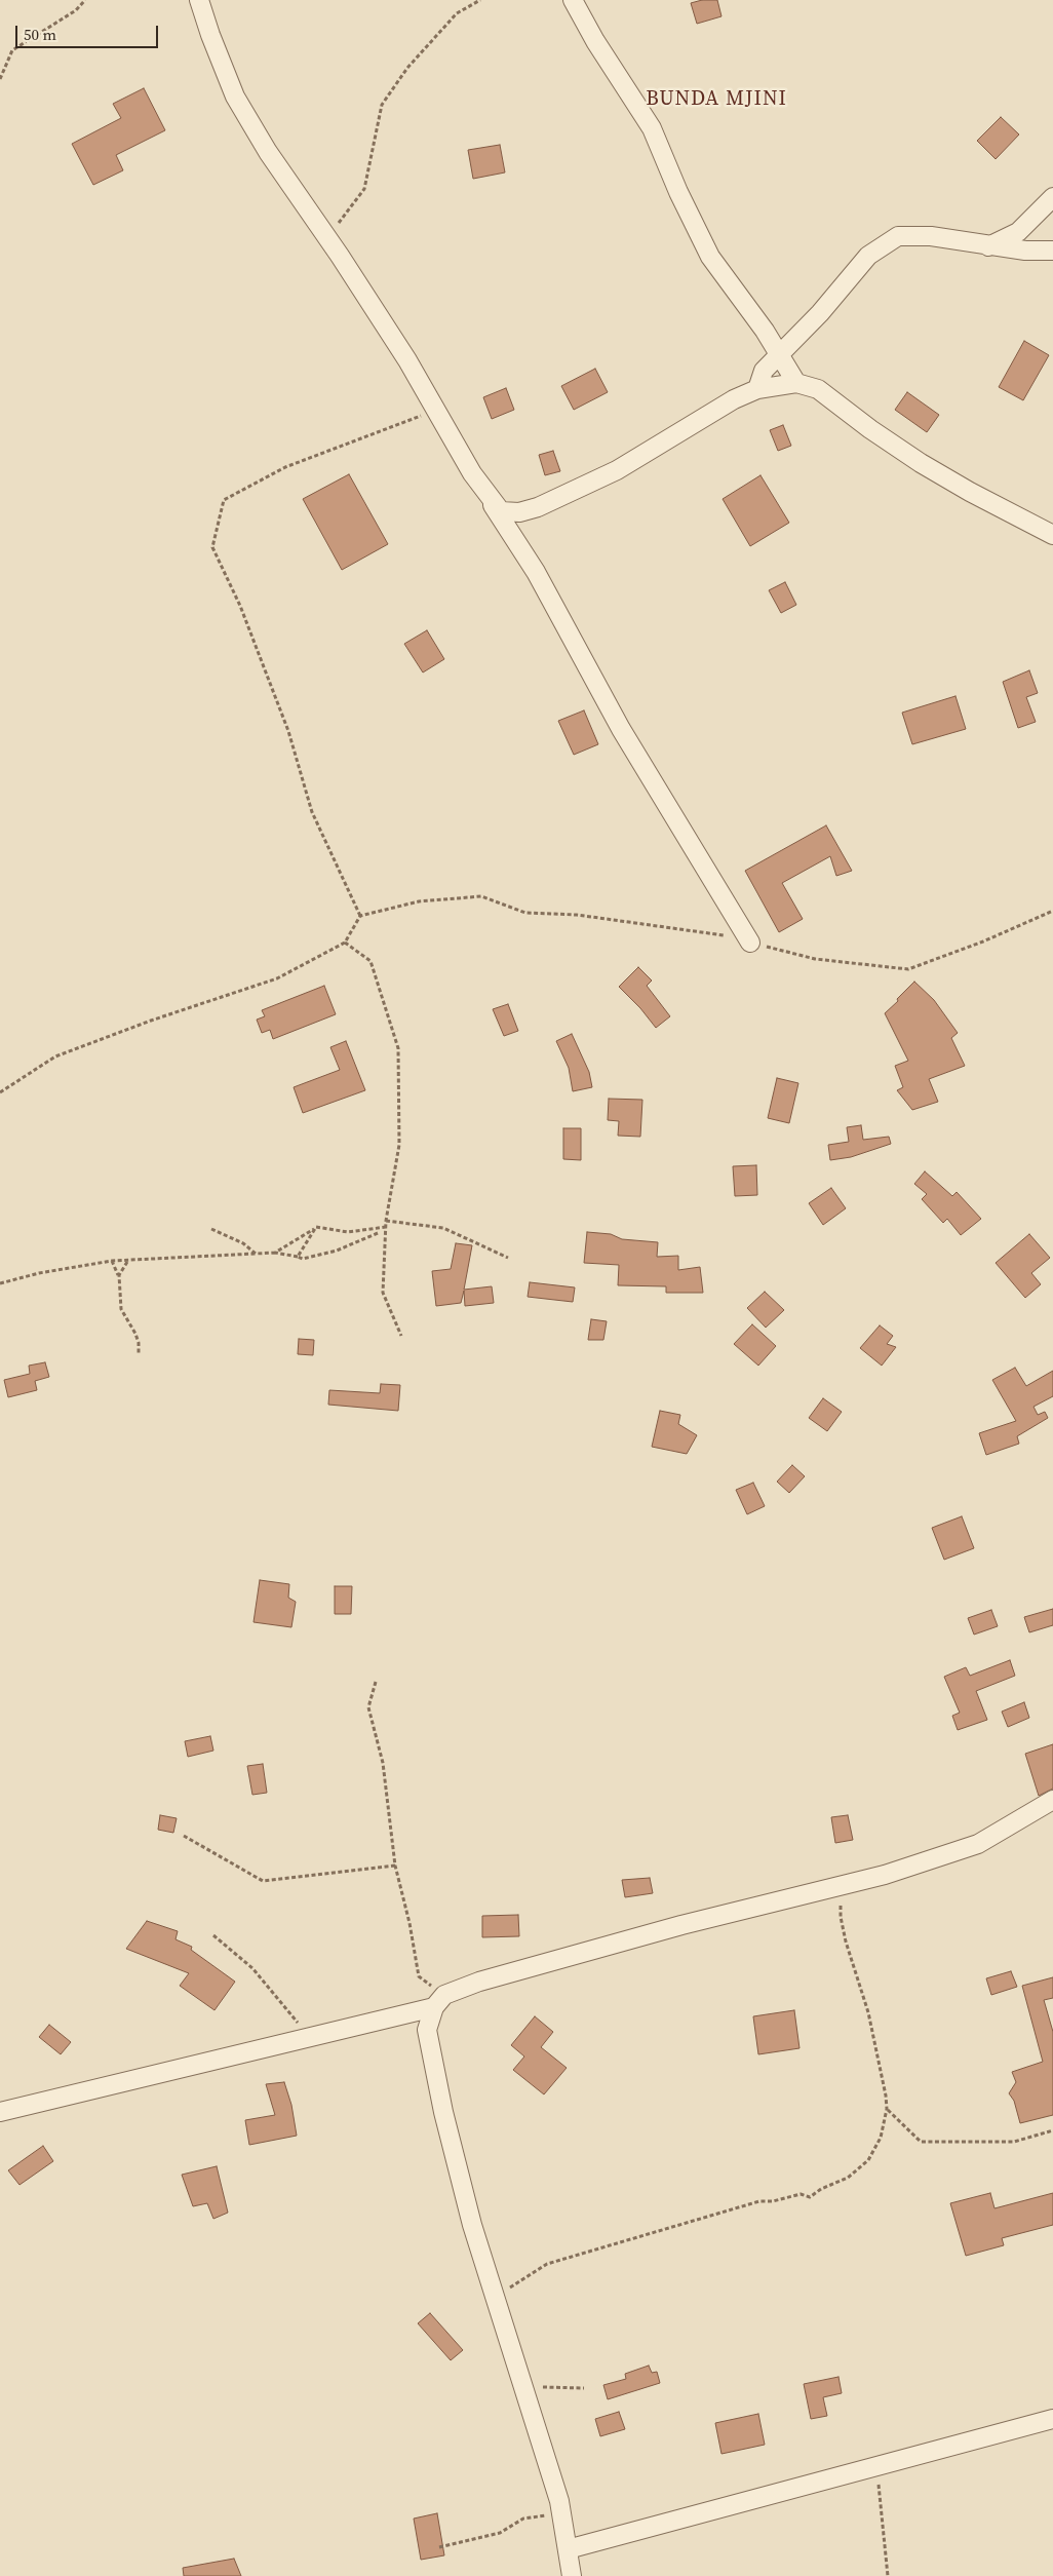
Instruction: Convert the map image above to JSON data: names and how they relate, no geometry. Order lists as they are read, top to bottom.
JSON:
{
  "districts": ["BUNDA MJINI"],
  "scale_bar": "50 m"
}
